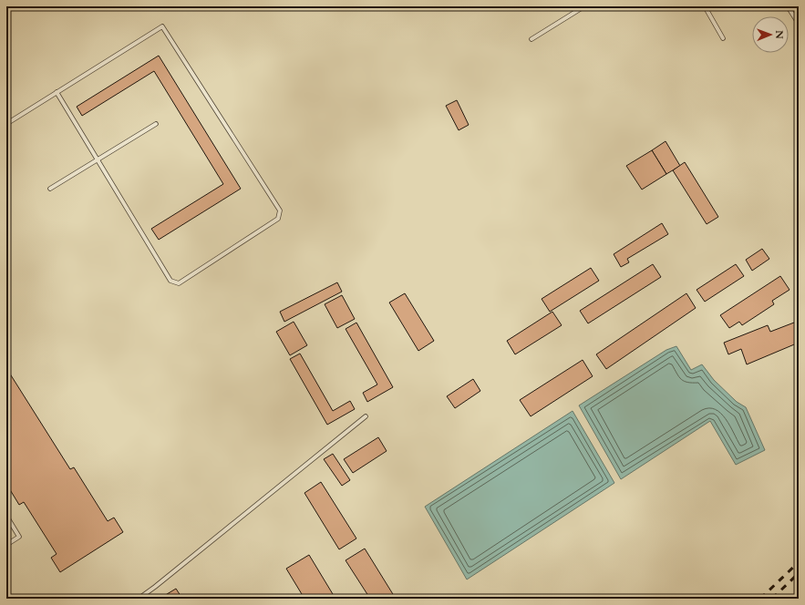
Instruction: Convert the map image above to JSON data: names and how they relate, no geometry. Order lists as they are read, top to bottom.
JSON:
{
  "north": "right"
}
